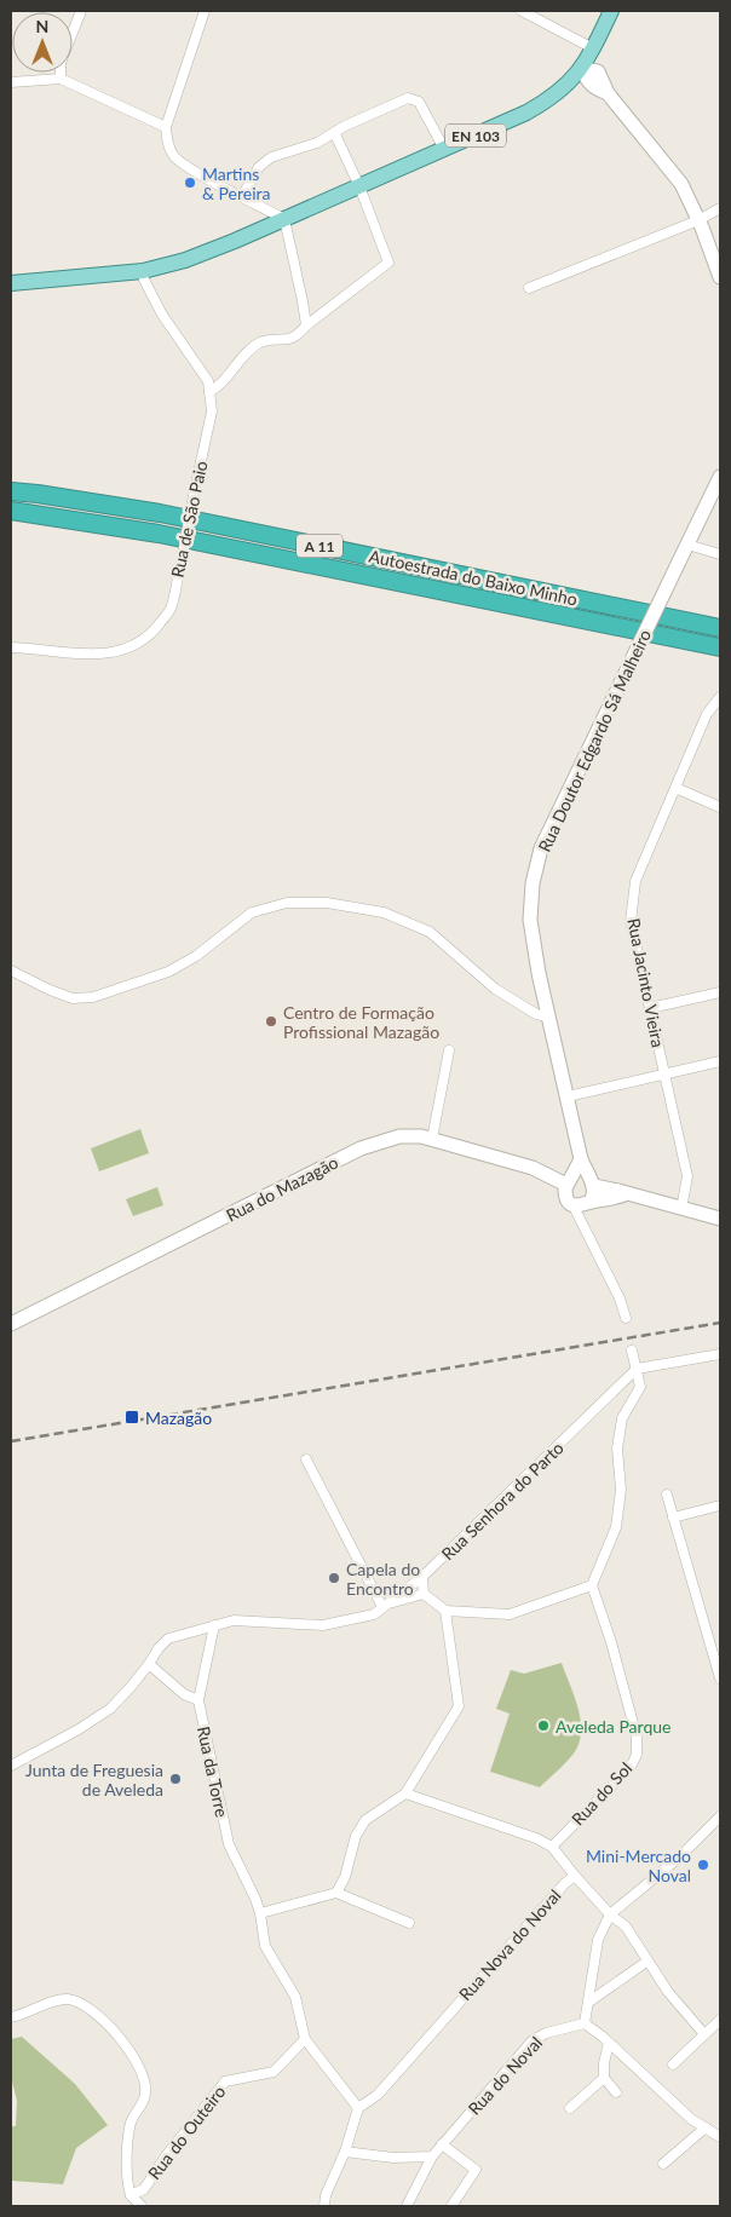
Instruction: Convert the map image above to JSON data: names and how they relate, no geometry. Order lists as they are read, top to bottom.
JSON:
{
  "streets": {
    "highway": ["A 11", "Autoestrada do Baixo Minho"],
    "main road": ["EN 103"],
    "street": [
      "Rua de São Paio",
      "Rua Doutor Edgardo Sá Malheiro",
      "Rua Jacinto Vieira",
      "Rua do Mazagão",
      "Rua Senhora do Parto",
      "Rua da Torre",
      "Rua do Sol",
      "Rua Nova do Noval",
      "Rua do Noval",
      "Rua do Outeiro"
    ]
  },
  "crossings": [
    ["EN 103", "Rua de São Paio"],
    ["Rua Doutor Edgardo Sá Malheiro", "Rua do Mazagão"],
    ["Rua Senhora do Parto", "Rua da Torre"],
    ["Rua da Torre", "Rua do Outeiro"]
  ],
  "places": {
    "other": [
      "Martins & Pereira",
      "Centro de Formação Profissional Mazagão",
      "Capela do Encontro",
      "Aveleda Parque",
      "Junta de Freguesia de Aveleda",
      "Mini-Mercado Noval"
    ],
    "transit": ["Mazagão"]
  },
  "north": "top"
}
